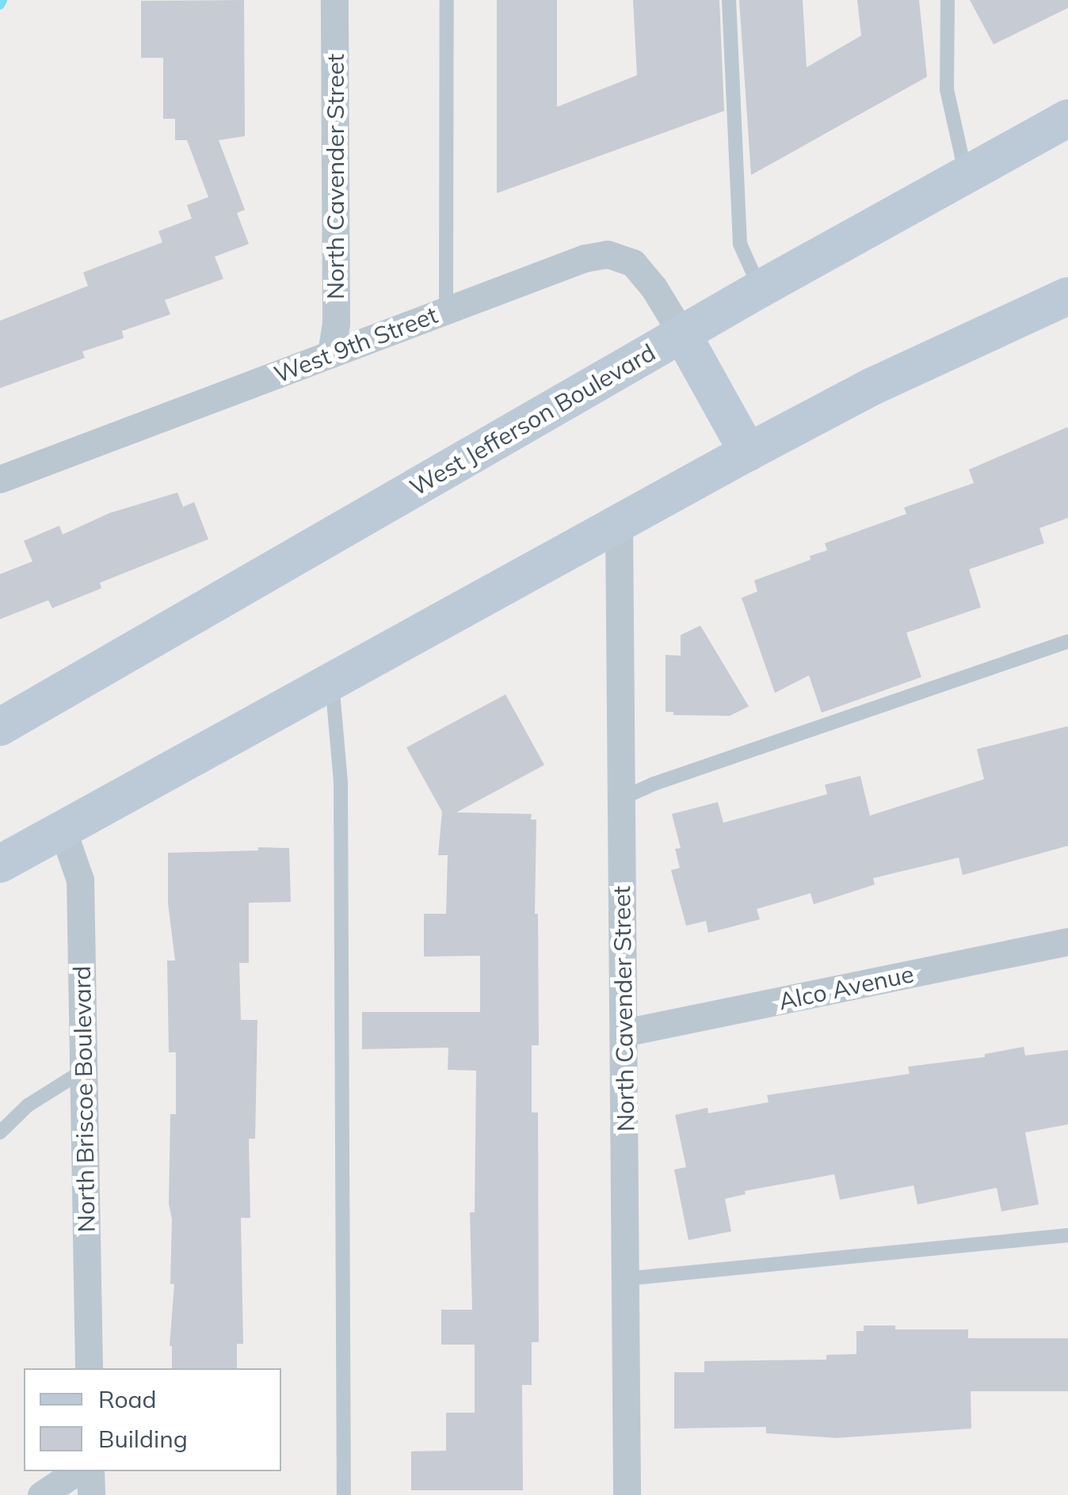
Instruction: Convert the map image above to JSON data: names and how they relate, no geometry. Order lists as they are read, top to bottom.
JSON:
{
  "streets": {
    "main road": ["West Jefferson Boulevard"],
    "street": [
      "North Cavender Street",
      "West 9th Street",
      "Alco Avenue",
      "North Briscoe Boulevard"
    ]
  },
  "crossings": [
    ["North Cavender Street", "West 9th Street"],
    ["North Cavender Street", "Alco Avenue"],
    ["West 9th Street", "West Jefferson Boulevard"]
  ],
  "legend": ["Road", "Building"]
}
